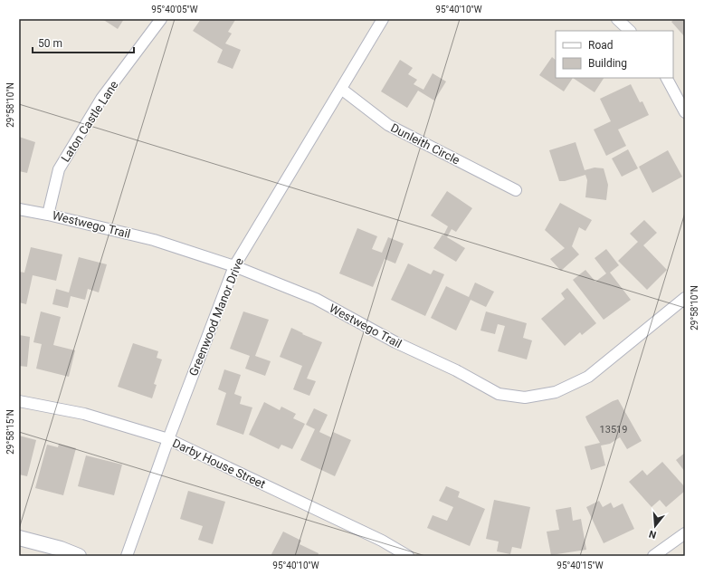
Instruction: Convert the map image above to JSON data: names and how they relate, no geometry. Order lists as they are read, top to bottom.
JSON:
{
  "streets": {
    "street": [
      "Laton Castle Lane",
      "Dunleith Circle",
      "Westwego Trail",
      "Greenwood Manor Drive",
      "Darby House Street"
    ]
  },
  "crossings": [
    ["Laton Castle Lane", "Westwego Trail"],
    ["Dunleith Circle", "Greenwood Manor Drive"],
    ["Westwego Trail", "Greenwood Manor Drive"],
    ["Greenwood Manor Drive", "Darby House Street"]
  ],
  "house_numbers": ["13519"],
  "legend": ["Road", "Building"],
  "scale_bar": "50 m",
  "north": "bottom",
  "coordinates": [
    "95°40'05\"W",
    "95°40'10\"W",
    "29°58'10\"N",
    "29°58'15\"N",
    "95°40'15\"W"
  ]
}
